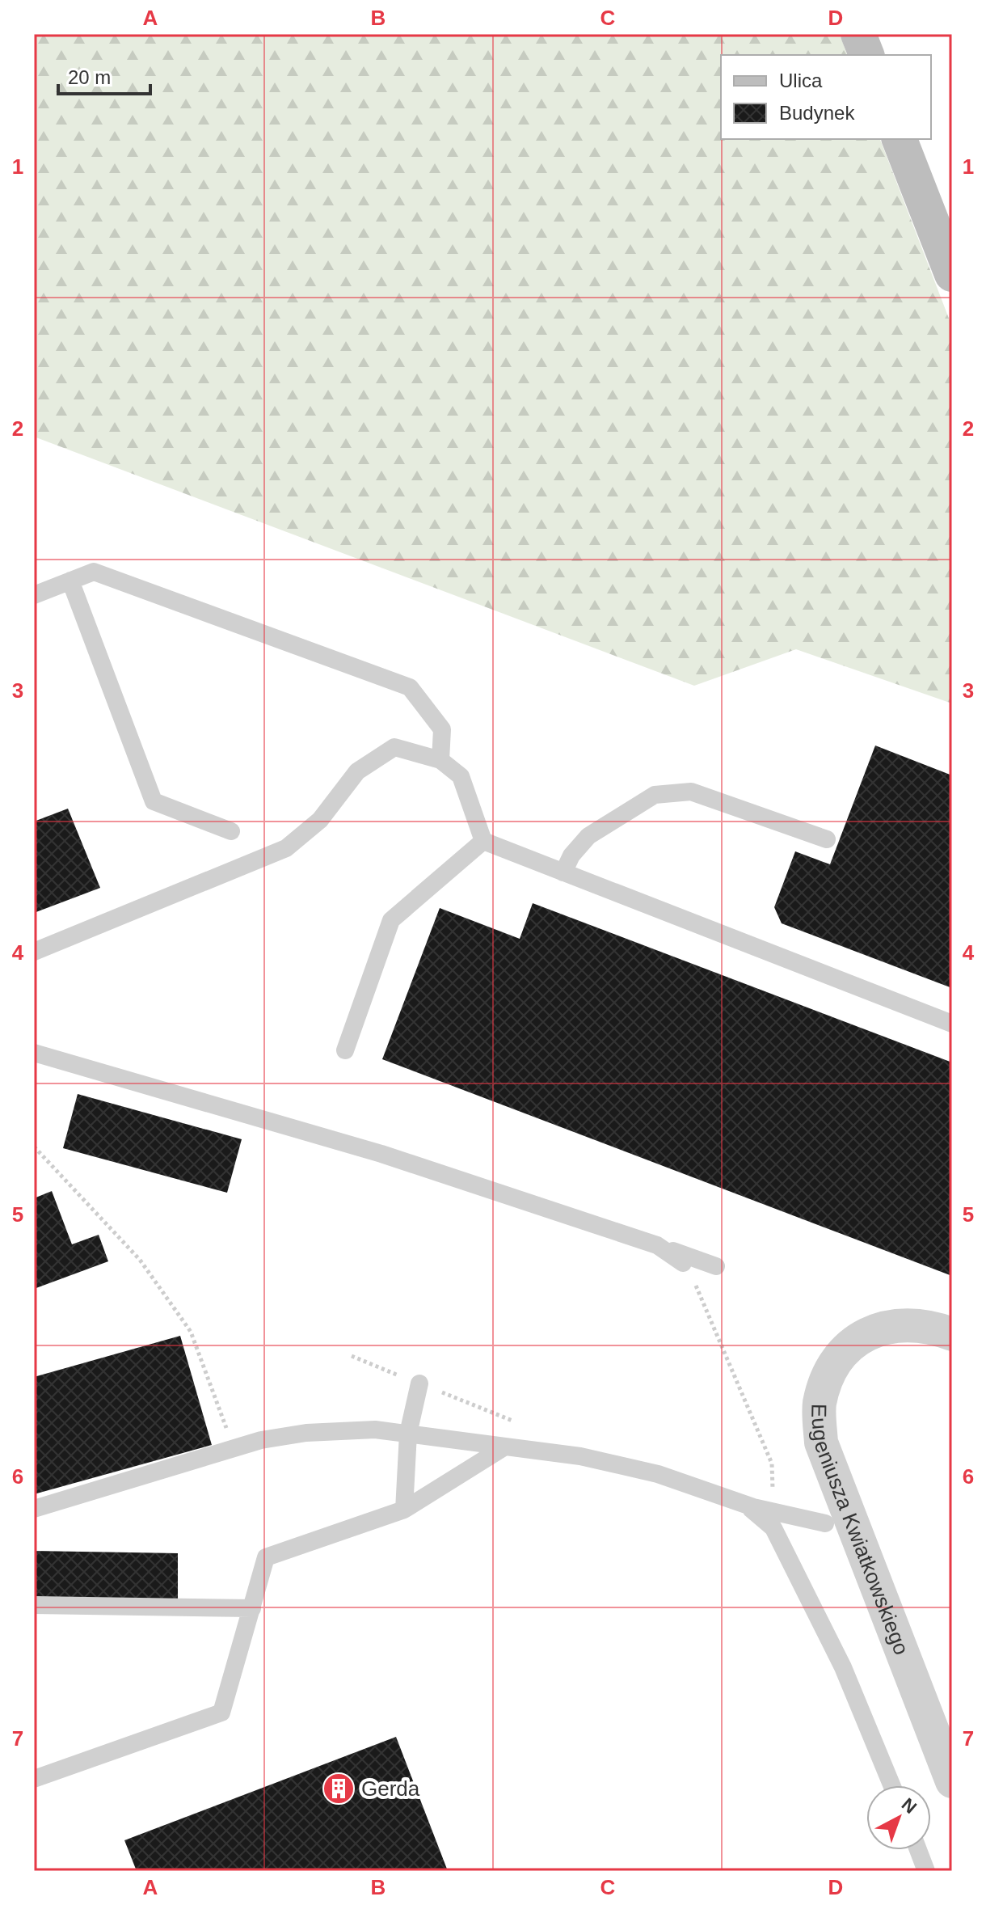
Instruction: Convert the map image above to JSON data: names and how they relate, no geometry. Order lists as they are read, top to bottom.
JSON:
{
  "streets": {
    "street": ["Eugeniusza Kwiatkowskiego"]
  },
  "places": {
    "building": ["Gerda"]
  },
  "legend": ["Ulica", "Budynek"],
  "scale_bar": "20 m",
  "north": "top right",
  "grid": {
    "columns": [
      "A",
      "B",
      "C",
      "D"
    ],
    "rows": [
      "1",
      "2",
      "3",
      "4",
      "5",
      "6",
      "7"
    ]
  }
}
